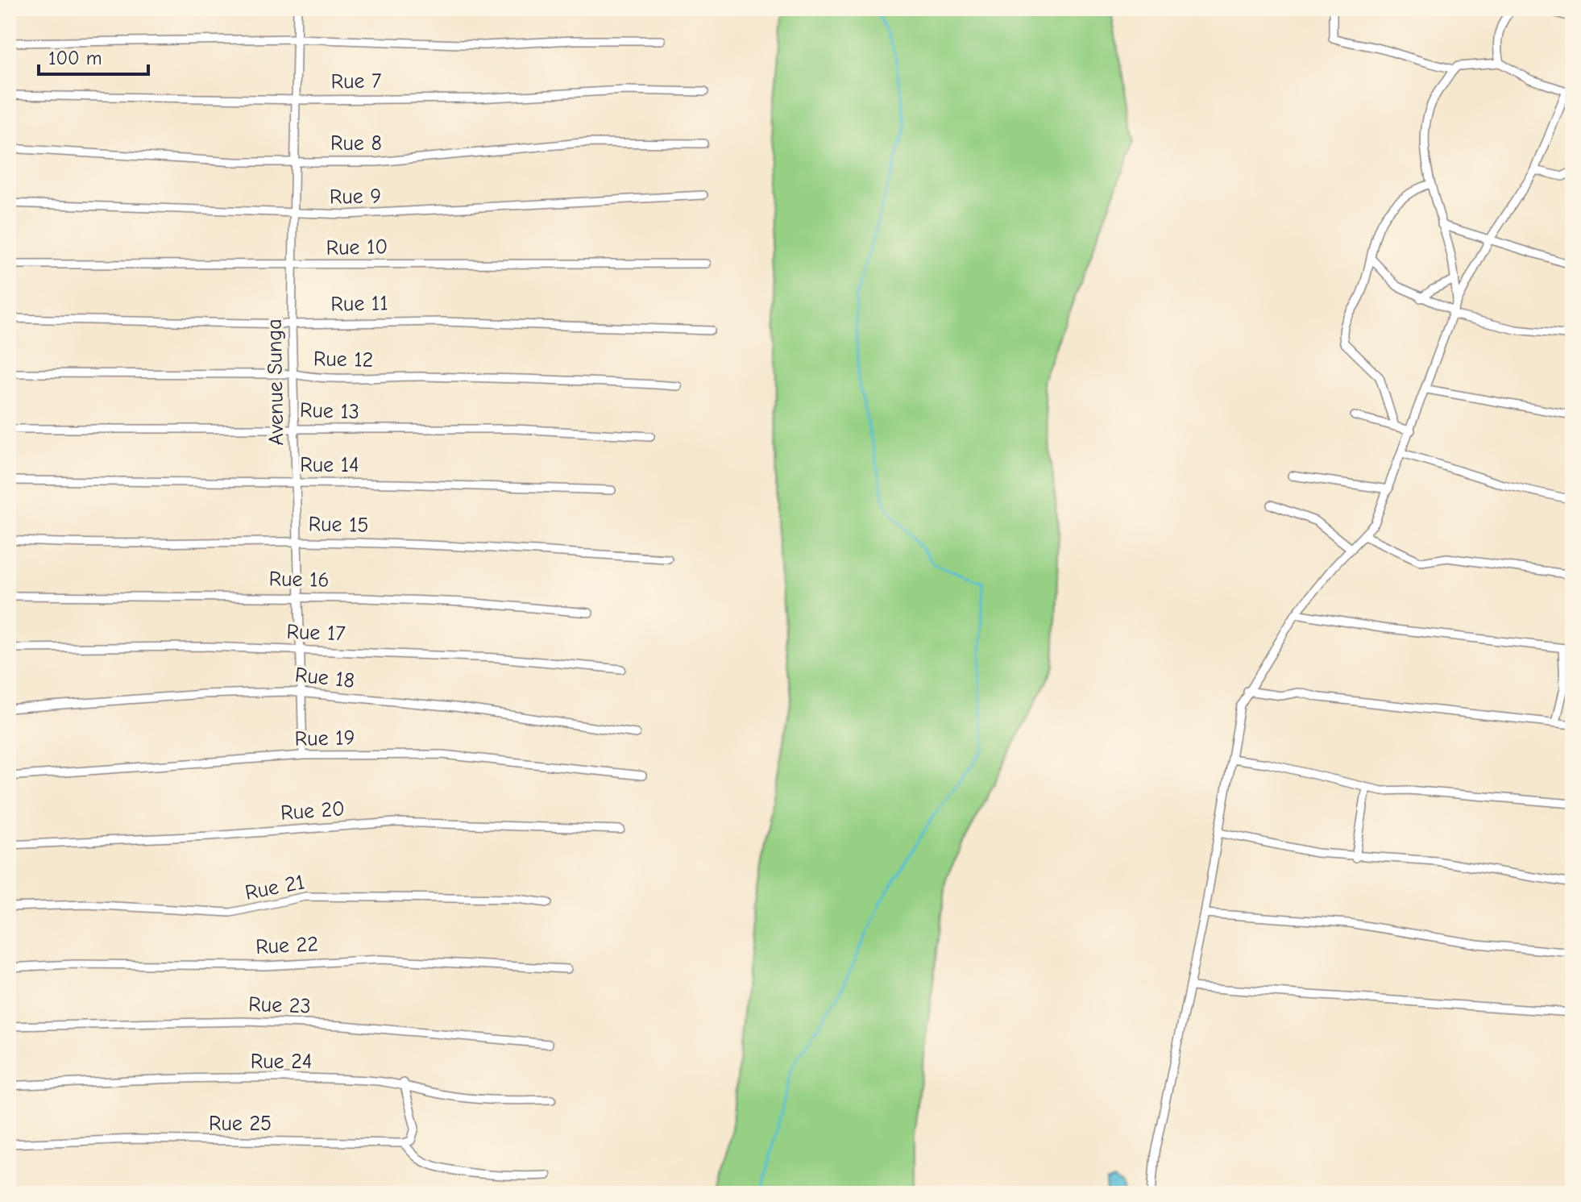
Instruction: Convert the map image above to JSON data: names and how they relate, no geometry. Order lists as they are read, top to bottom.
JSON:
{
  "streets": {
    "street": [
      "Rue 7",
      "Rue 8",
      "Rue 9",
      "Rue 10",
      "Rue 11",
      "Rue 12",
      "Avenue Sunga",
      "Rue 13",
      "Rue 14",
      "Rue 15",
      "Rue 16",
      "Rue 17",
      "Rue 18",
      "Rue 19",
      "Rue 20",
      "Rue 21",
      "Rue 22",
      "Rue 23",
      "Rue 24",
      "Rue 25"
    ]
  },
  "crossings": [
    ["Rue 7", "Avenue Sunga"],
    ["Rue 8", "Avenue Sunga"],
    ["Rue 9", "Avenue Sunga"],
    ["Rue 10", "Avenue Sunga"],
    ["Rue 11", "Avenue Sunga"],
    ["Rue 12", "Avenue Sunga"],
    ["Avenue Sunga", "Rue 13"],
    ["Avenue Sunga", "Rue 14"],
    ["Avenue Sunga", "Rue 15"],
    ["Avenue Sunga", "Rue 16"],
    ["Avenue Sunga", "Rue 17"],
    ["Avenue Sunga", "Rue 18"],
    ["Avenue Sunga", "Rue 19"]
  ],
  "scale_bar": "100 m"
}
